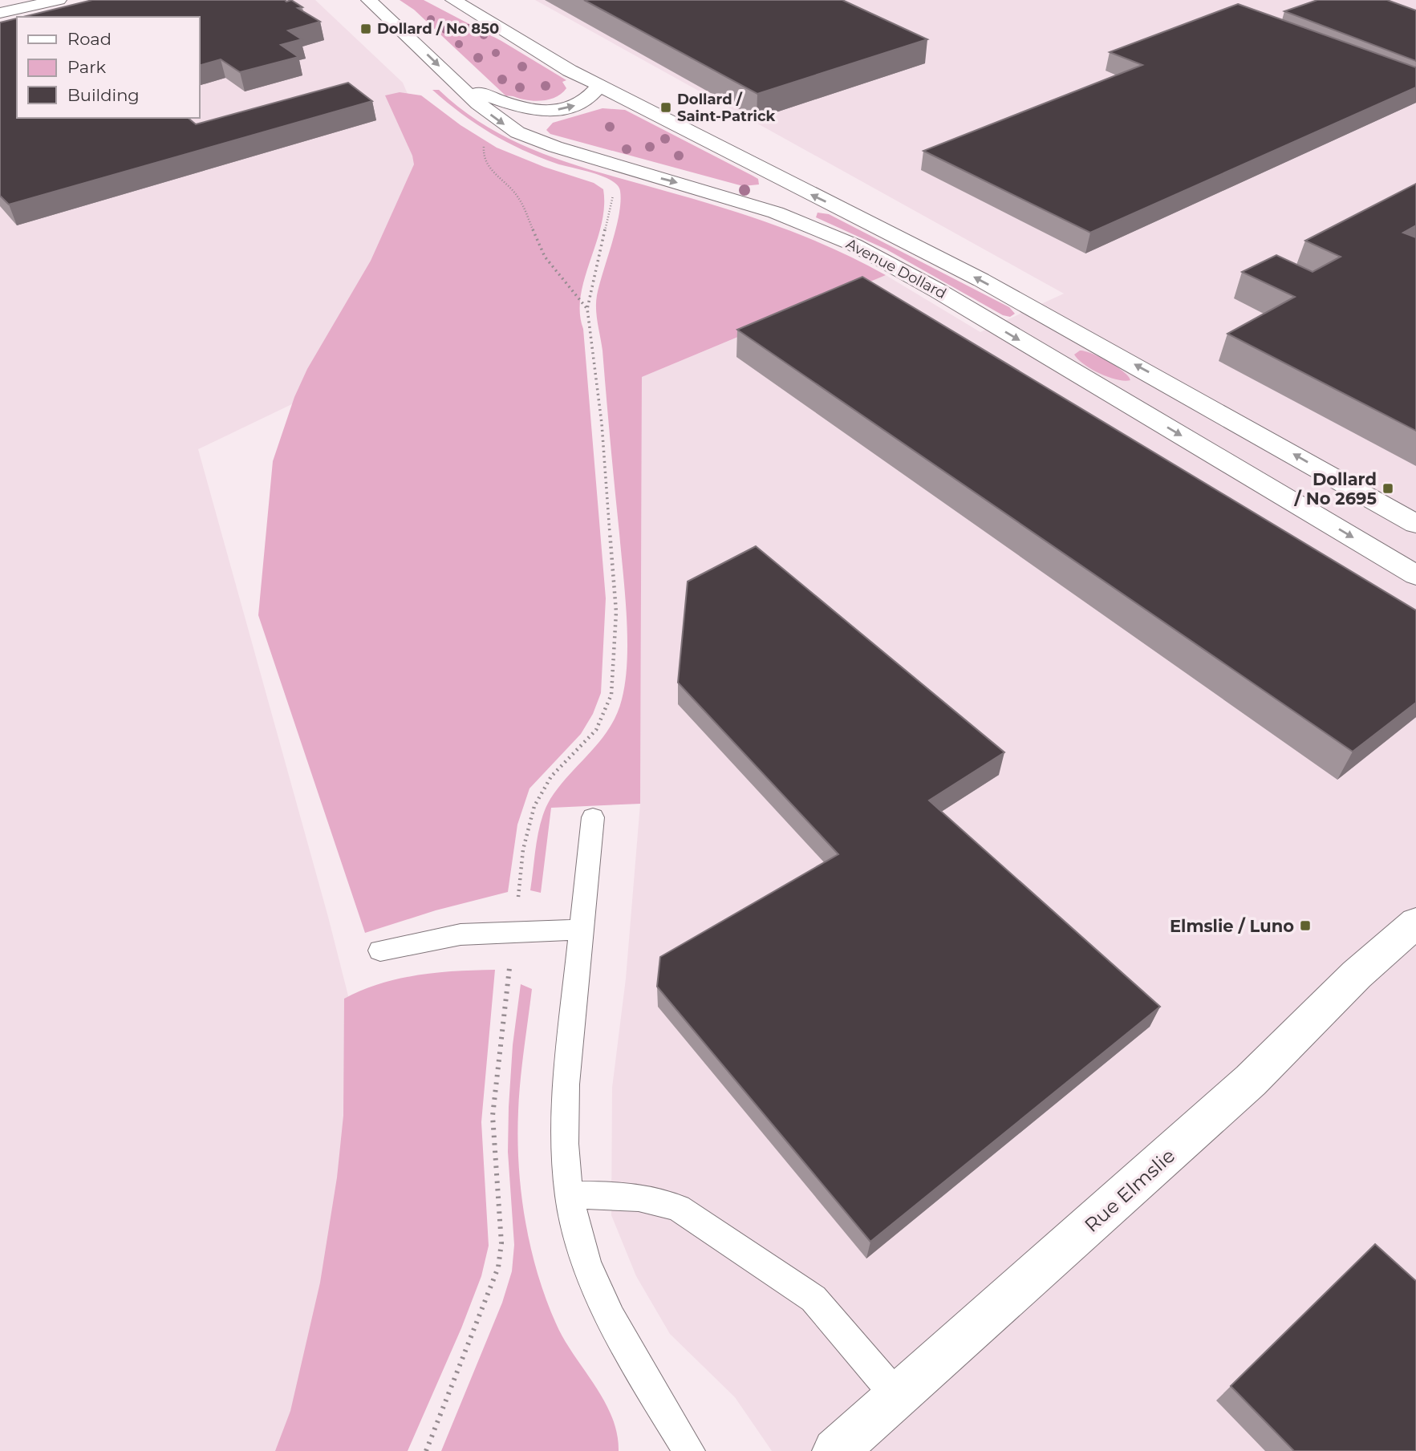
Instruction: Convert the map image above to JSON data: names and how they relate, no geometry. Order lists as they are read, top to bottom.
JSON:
{
  "streets": {
    "main road": ["Avenue Dollard", "Rue Elmslie"]
  },
  "places": {
    "transit": [
      "Dollard / No 850",
      "Dollard / Saint-Patrick",
      "Dollard / No 2695",
      "Elmslie / Luno"
    ]
  },
  "legend": ["Road", "Park", "Building"]
}
